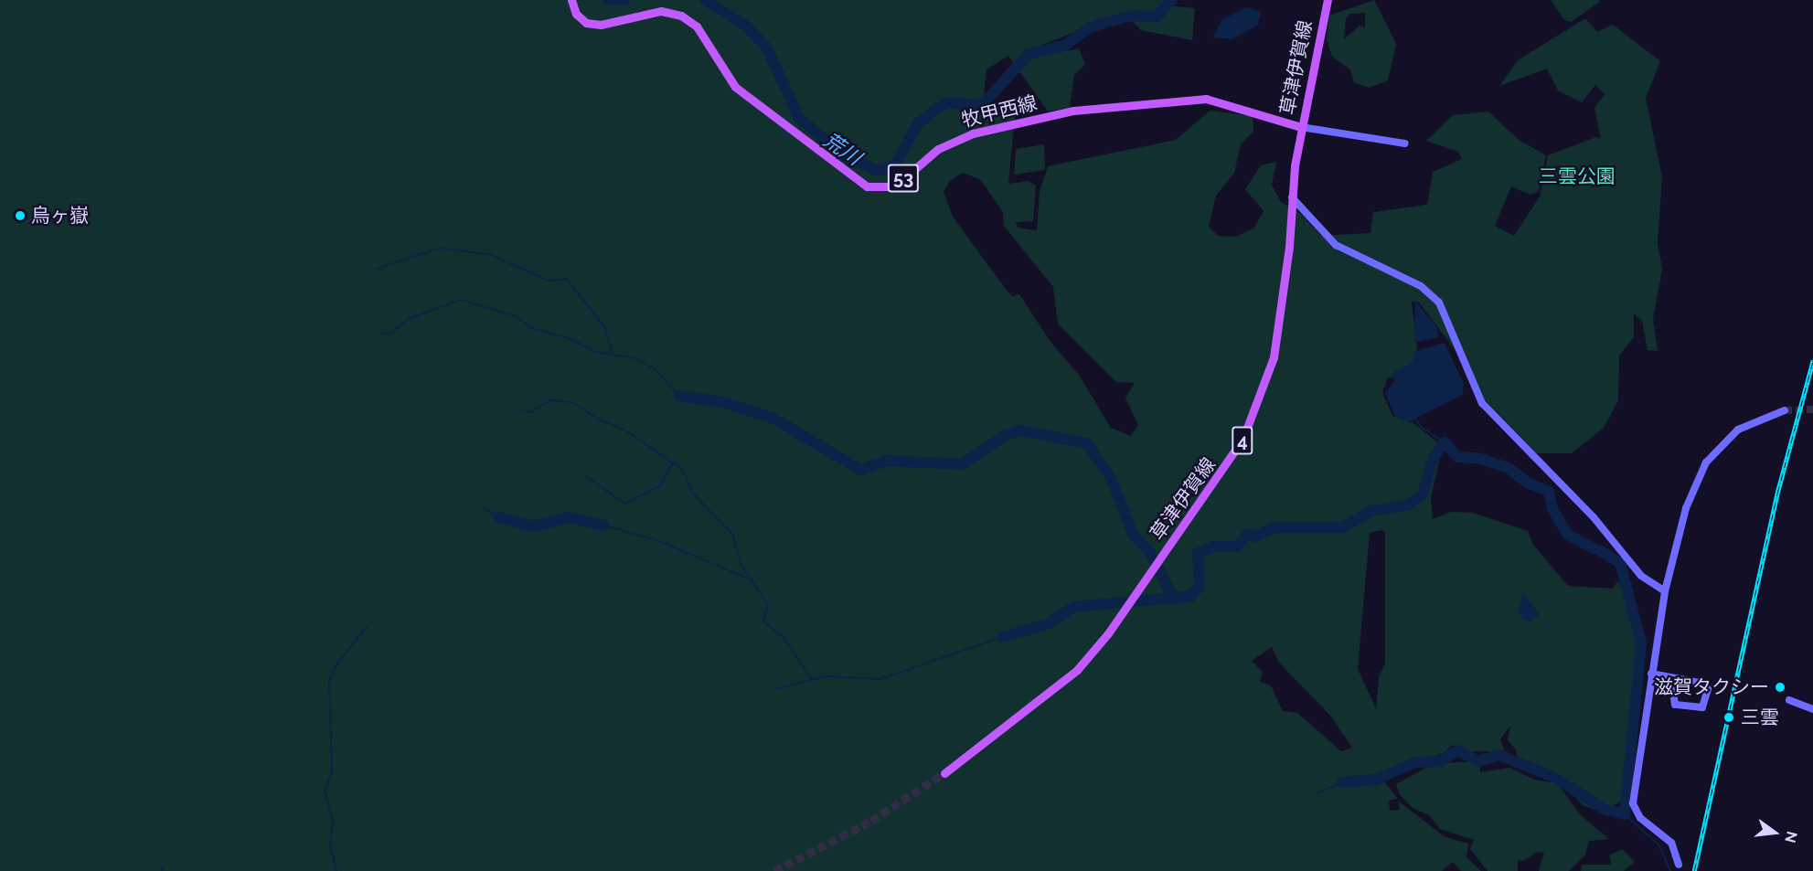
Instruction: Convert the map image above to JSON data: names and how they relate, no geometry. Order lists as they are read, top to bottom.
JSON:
{
  "streets": {
    "main road": [
      "草津伊賀線",
      "牧甲西線",
      "53",
      "4"
    ]
  },
  "crossings": [
    ["草津伊賀線", "牧甲西線"]
  ],
  "water": ["荒川"],
  "parks": ["三雲公園"],
  "places": ["烏ヶ嶽", "滋賀タクシー", "三雲"],
  "north": "right"
}
